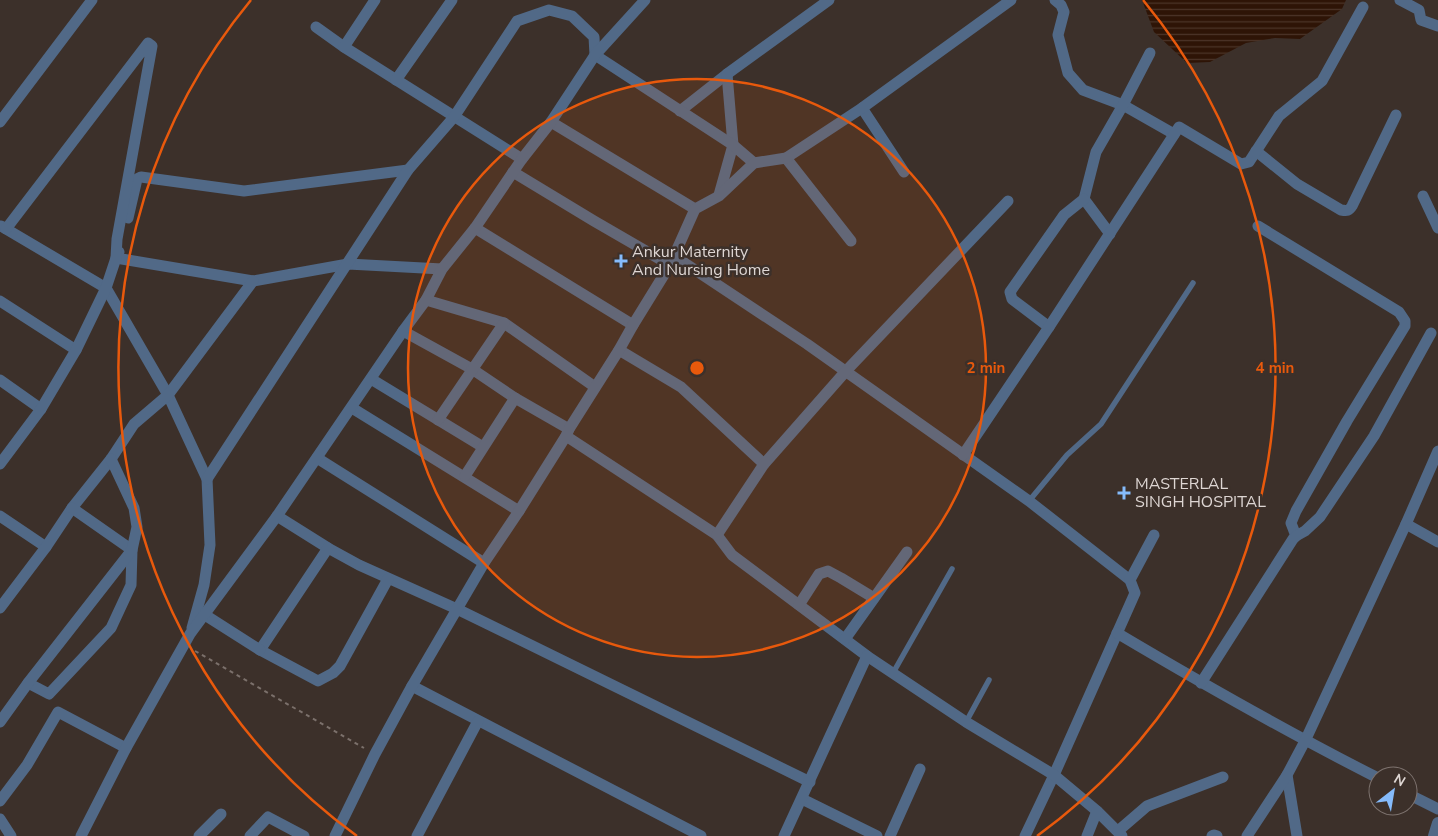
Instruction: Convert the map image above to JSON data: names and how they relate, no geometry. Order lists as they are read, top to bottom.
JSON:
{
  "places": {
    "health": ["Ankur Maternity And Nursing Home", "MASTERLAL SINGH HOSPITAL"]
  },
  "north": "top right",
  "rings": ["2 min", "4 min"]
}
